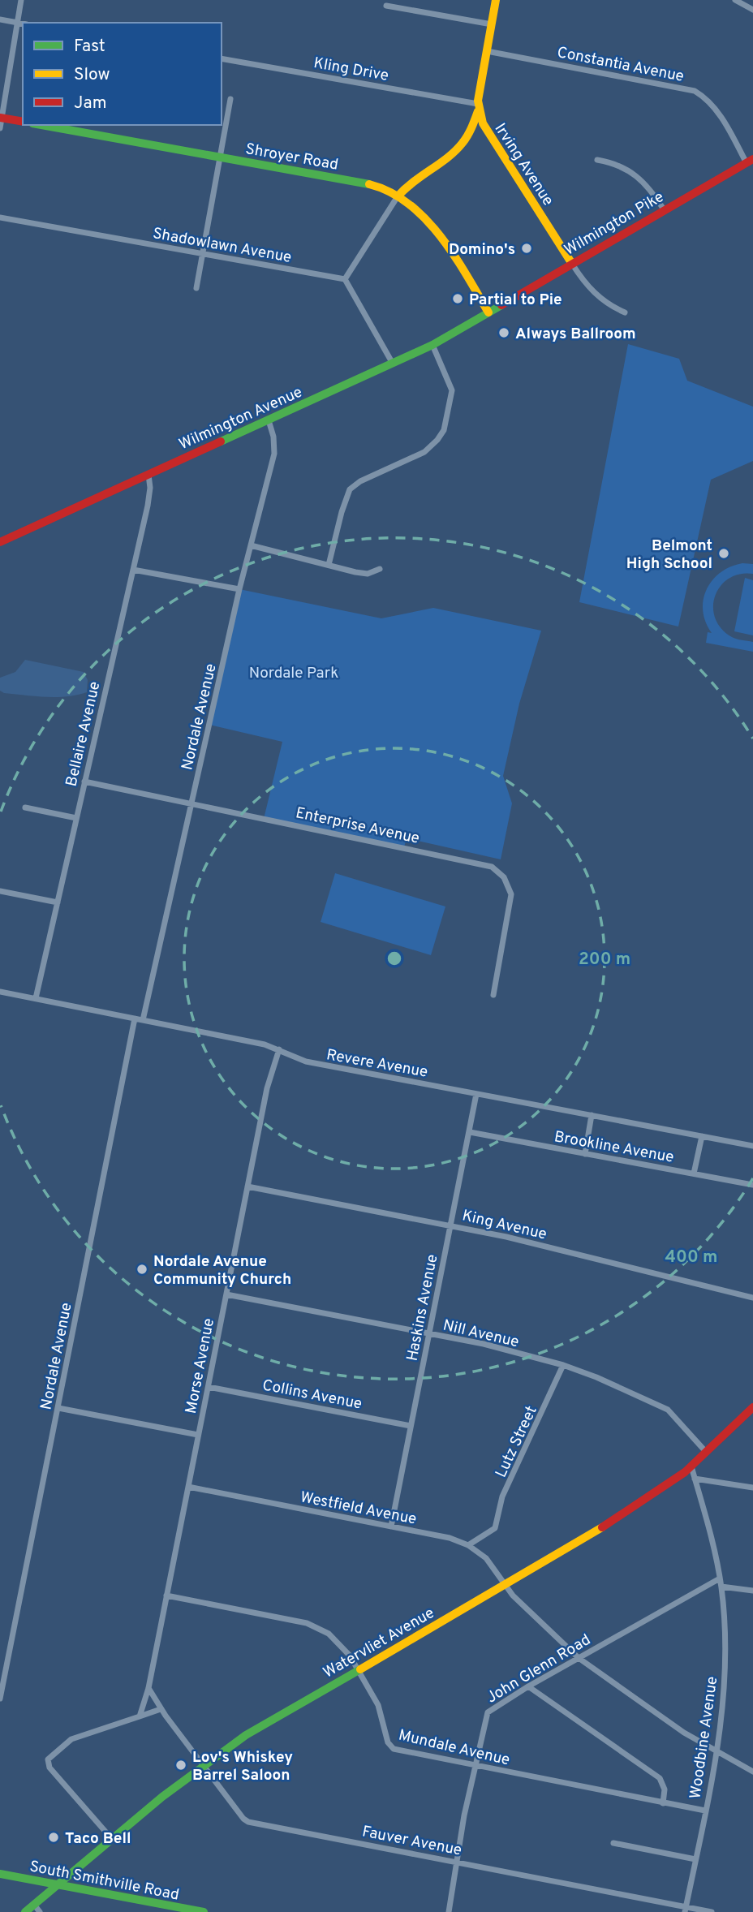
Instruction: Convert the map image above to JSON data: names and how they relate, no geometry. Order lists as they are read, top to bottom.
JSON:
{
  "streets": {
    "main road": [
      "Shroyer Road",
      "Irving Avenue",
      "Wilmington Pike",
      "Wilmington Avenue",
      "Watervliet Avenue",
      "South Smithville Road"
    ],
    "street": [
      "Constantia Avenue",
      "Kling Drive",
      "Shadowlawn Avenue",
      "Nordale Avenue",
      "Bellaire Avenue",
      "Enterprise Avenue",
      "Revere Avenue",
      "Brookline Avenue",
      "King Avenue",
      "Haskins Avenue",
      "Nill Avenue",
      "Morse Avenue",
      "Collins Avenue",
      "Lutz Street",
      "Westfield Avenue",
      "John Glenn Road",
      "Woodbine Avenue",
      "Mundale Avenue",
      "Fauver Avenue"
    ]
  },
  "crossings": [
    ["Constantia Avenue", "Wilmington Pike"],
    ["Kling Drive", "Irving Avenue"],
    ["Shroyer Road", "Wilmington Pike"],
    ["Shroyer Road", "Wilmington Avenue"],
    ["Irving Avenue", "Wilmington Pike"],
    ["Wilmington Pike", "Wilmington Avenue"],
    ["Wilmington Avenue", "Nordale Avenue"],
    ["Wilmington Avenue", "Bellaire Avenue"],
    ["Nordale Avenue", "Enterprise Avenue"],
    ["Nordale Avenue", "Revere Avenue"],
    ["Bellaire Avenue", "Enterprise Avenue"],
    ["Bellaire Avenue", "Revere Avenue"],
    ["Revere Avenue", "Haskins Avenue"],
    ["Revere Avenue", "Morse Avenue"],
    ["Brookline Avenue", "Haskins Avenue"],
    ["King Avenue", "Haskins Avenue"],
    ["King Avenue", "Morse Avenue"],
    ["Haskins Avenue", "Nill Avenue"],
    ["Haskins Avenue", "Collins Avenue"],
    ["Haskins Avenue", "Westfield Avenue"],
    ["Nill Avenue", "Morse Avenue"],
    ["Nill Avenue", "Lutz Street"],
    ["Nill Avenue", "Watervliet Avenue"],
    ["Morse Avenue", "Collins Avenue"],
    ["Morse Avenue", "Westfield Avenue"],
    ["Morse Avenue", "Mundale Avenue"],
    ["Lutz Street", "Westfield Avenue"],
    ["Westfield Avenue", "Watervliet Avenue"],
    ["Westfield Avenue", "John Glenn Road"],
    ["Westfield Avenue", "Woodbine Avenue"],
    ["Watervliet Avenue", "Woodbine Avenue"],
    ["Watervliet Avenue", "Mundale Avenue"],
    ["Watervliet Avenue", "Fauver Avenue"],
    ["Watervliet Avenue", "South Smithville Road"],
    ["John Glenn Road", "Woodbine Avenue"],
    ["John Glenn Road", "Mundale Avenue"],
    ["John Glenn Road", "Fauver Avenue"],
    ["Woodbine Avenue", "Mundale Avenue"],
    ["Woodbine Avenue", "Fauver Avenue"]
  ],
  "parks": ["Nordale Park"],
  "places": [
    "Domino's",
    "Partial to Pie",
    "Always Ballroom",
    "Belmont High School",
    "Nordale Avenue Community Church",
    "Lov's Whiskey Barrel Saloon",
    "Taco Bell"
  ],
  "legend": ["Fast", "Slow", "Jam"],
  "rings": ["200 m", "400 m"]
}
